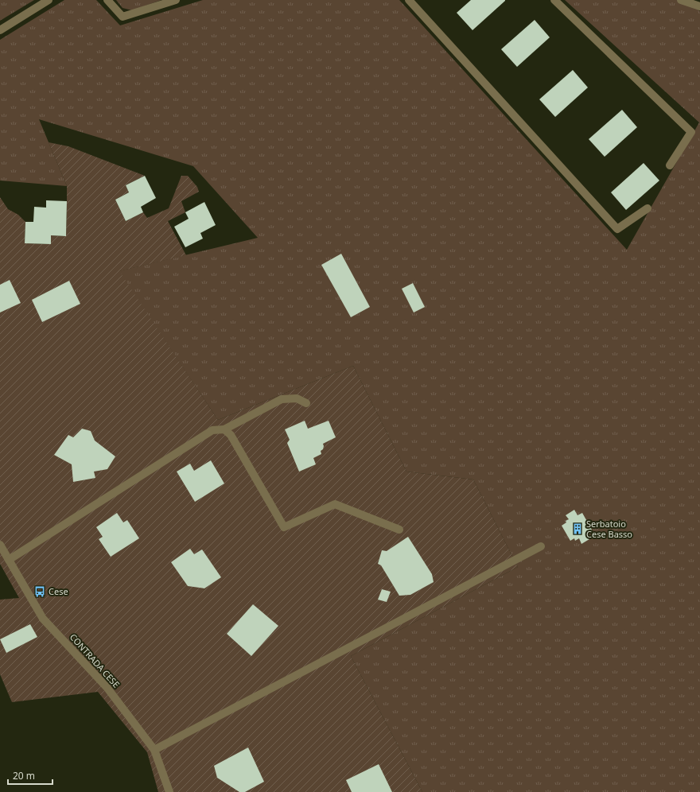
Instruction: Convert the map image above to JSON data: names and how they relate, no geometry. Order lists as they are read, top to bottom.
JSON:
{
  "streets": {
    "street": ["CONTRADA CESE"]
  },
  "places": {
    "building": ["Serbatoio Cese Basso"],
    "bus stop": ["Cese"]
  },
  "scale_bar": "20 m"
}
